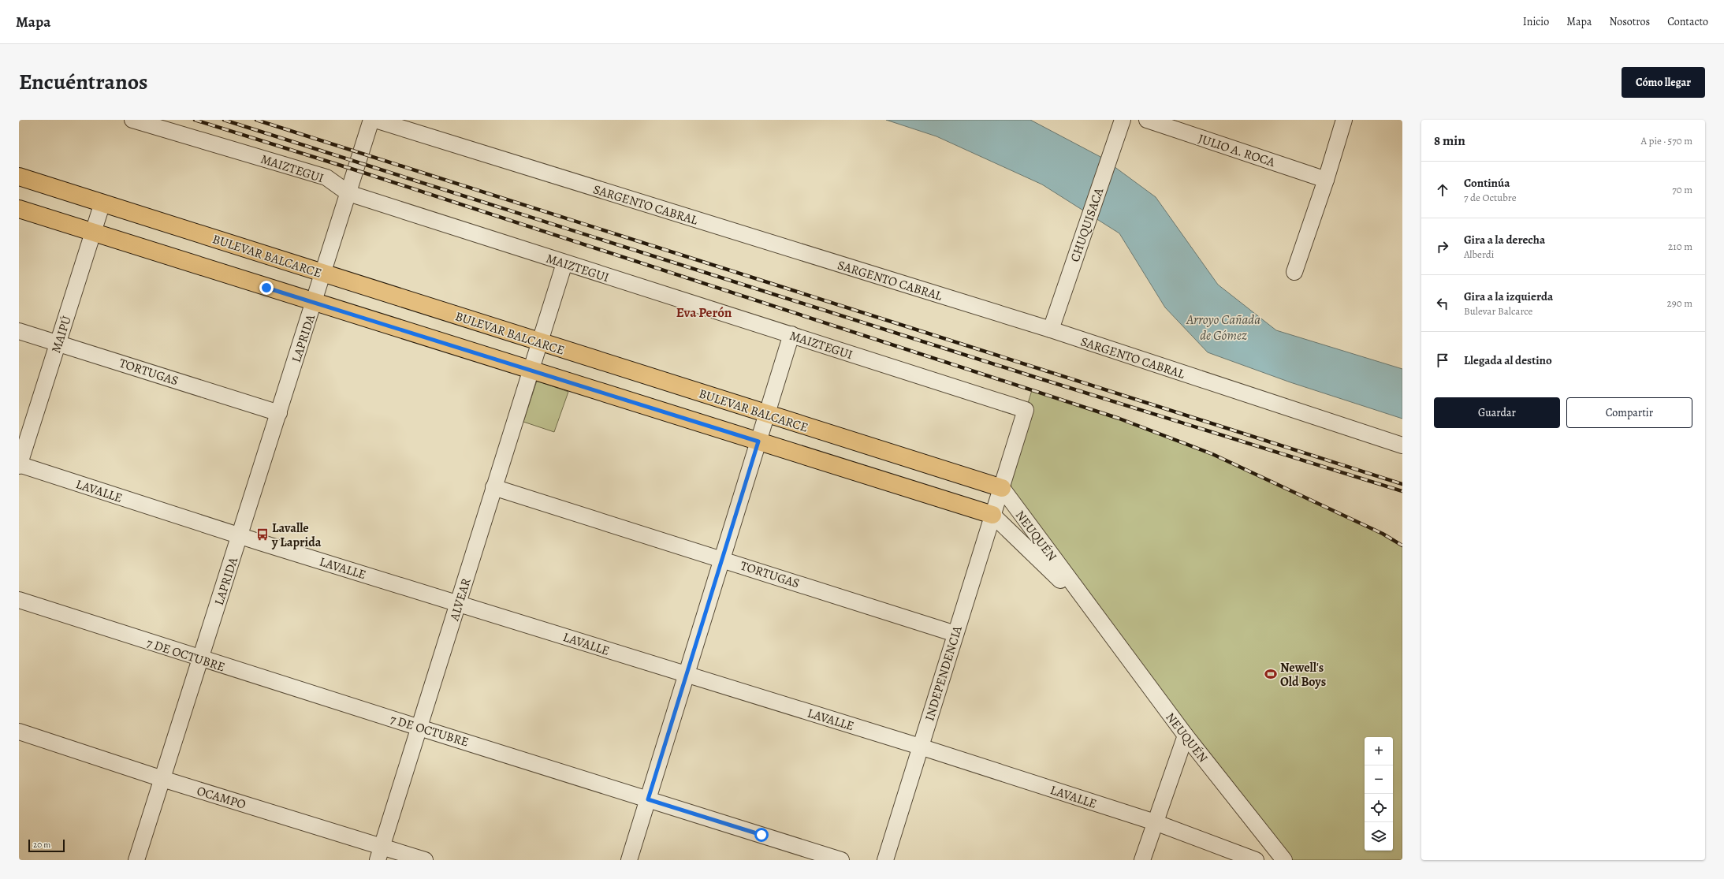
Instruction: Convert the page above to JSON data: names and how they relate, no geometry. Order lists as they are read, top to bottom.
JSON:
{
  "streets": {
    "main road": ["BULEVAR BALCARCE"],
    "street": [
      "JULIO A. ROCA",
      "MAIZTEGUI",
      "SARGENTO CABRAL",
      "CHUQUISACA",
      "MAIPÚ",
      "LAPRIDA",
      "TORTUGAS",
      "LAVALLE",
      "NEUQUÉN",
      "ALVEAR",
      "7 DE OCTUBRE",
      "INDEPENDENCIA",
      "OCAMPO"
    ]
  },
  "crossings": [
    ["MAIZTEGUI", "LAPRIDA"],
    ["MAIZTEGUI", "ALVEAR"],
    ["MAIZTEGUI", "INDEPENDENCIA"],
    ["SARGENTO CABRAL", "CHUQUISACA"],
    ["BULEVAR BALCARCE", "MAIPÚ"],
    ["BULEVAR BALCARCE", "LAPRIDA"],
    ["BULEVAR BALCARCE", "NEUQUÉN"],
    ["BULEVAR BALCARCE", "ALVEAR"],
    ["BULEVAR BALCARCE", "INDEPENDENCIA"],
    ["MAIPÚ", "TORTUGAS"],
    ["MAIPÚ", "LAVALLE"],
    ["LAPRIDA", "TORTUGAS"],
    ["LAPRIDA", "LAVALLE"],
    ["LAPRIDA", "7 DE OCTUBRE"],
    ["LAPRIDA", "OCAMPO"],
    ["TORTUGAS", "ALVEAR"],
    ["TORTUGAS", "INDEPENDENCIA"],
    ["LAVALLE", "ALVEAR"],
    ["LAVALLE", "INDEPENDENCIA"],
    ["NEUQUÉN", "INDEPENDENCIA"],
    ["ALVEAR", "7 DE OCTUBRE"],
    ["ALVEAR", "OCAMPO"]
  ],
  "districts": ["Eva Perón"],
  "water": ["Arroyo Cañada de Gómez"],
  "places": {
    "bus stop": ["Lavalle y Laprida"],
    "sports": ["Newell's Old Boys"]
  },
  "scale_bar": "20 m",
  "page": {
    "header": "Mapa",
    "nav": [
      "Inicio",
      "Mapa",
      "Nosotros",
      "Contacto"
    ],
    "title": "Encuéntranos",
    "buttons": [
      "Cómo llegar",
      ["Guardar", "Compartir"]
    ],
    "heading": ["8 min", "A pie · 570 m"],
    "list": [
      ["Continúa", "7 de Octubre", "70 m"],
      ["Gira a la derecha", "Alberdi", "210 m"],
      ["Gira a la izquierda", "Bulevar Balcarce", "290 m"],
      "Llegada al destino"
    ],
    "map_buttons": ["+", "−"],
    "scale": "20 m"
  }
}
